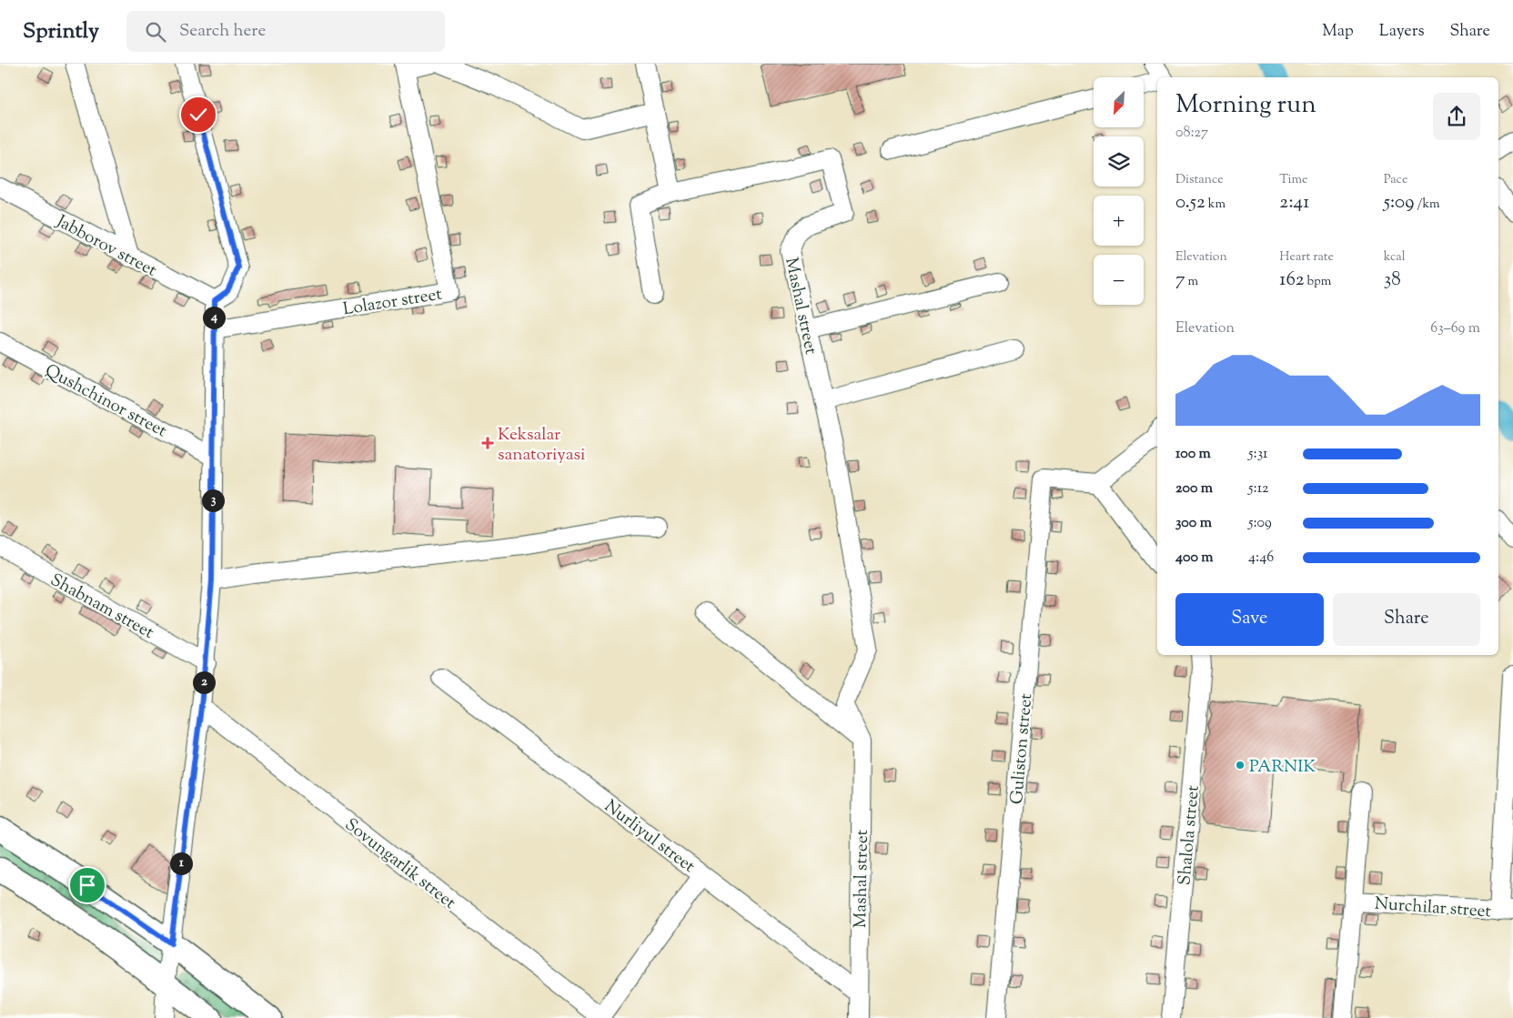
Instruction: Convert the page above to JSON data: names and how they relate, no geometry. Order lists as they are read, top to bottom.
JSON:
{
  "streets": {
    "street": [
      "Jabborov street",
      "Lolazor street",
      "Mashal street",
      "Qushchinor street",
      "Shabnam street",
      "Guliston street",
      "Nurliyul street",
      "Shalola street",
      "Sovungarlik street",
      "Nurchilar street"
    ]
  },
  "crossings": [
    ["Mashal street", "Nurliyul street"]
  ],
  "places": {
    "health": ["Keksalar sanatoriyasi"],
    "other": ["PARNIK"]
  },
  "north": "bottom left",
  "page": {
    "header": "Sprintly",
    "search": "Search here",
    "nav": ["Map", "Layers", "Share"],
    "map_buttons": ["+", "−"],
    "heading": ["Morning run", "08:27"],
    "stats": [
      ["Distance", "0.52 km"],
      ["Time", "2:41"],
      ["Pace", "5:09 /km"],
      ["Elevation", "7 m"],
      ["Heart rate", "162 bpm"],
      ["kcal", "38"]
    ],
    "pins": [
      "4",
      "3",
      "2",
      "1"
    ],
    "chart": ["Elevation", "63–69 m"],
    "list": [
      {
        "name": "100 m",
        "note": "5:31"
      },
      {
        "name": "200 m",
        "note": "5:12"
      },
      {
        "name": "300 m",
        "note": "5:09"
      },
      {
        "name": "400 m",
        "note": "4:46"
      }
    ],
    "buttons": ["Save", "Share"]
  }
}
